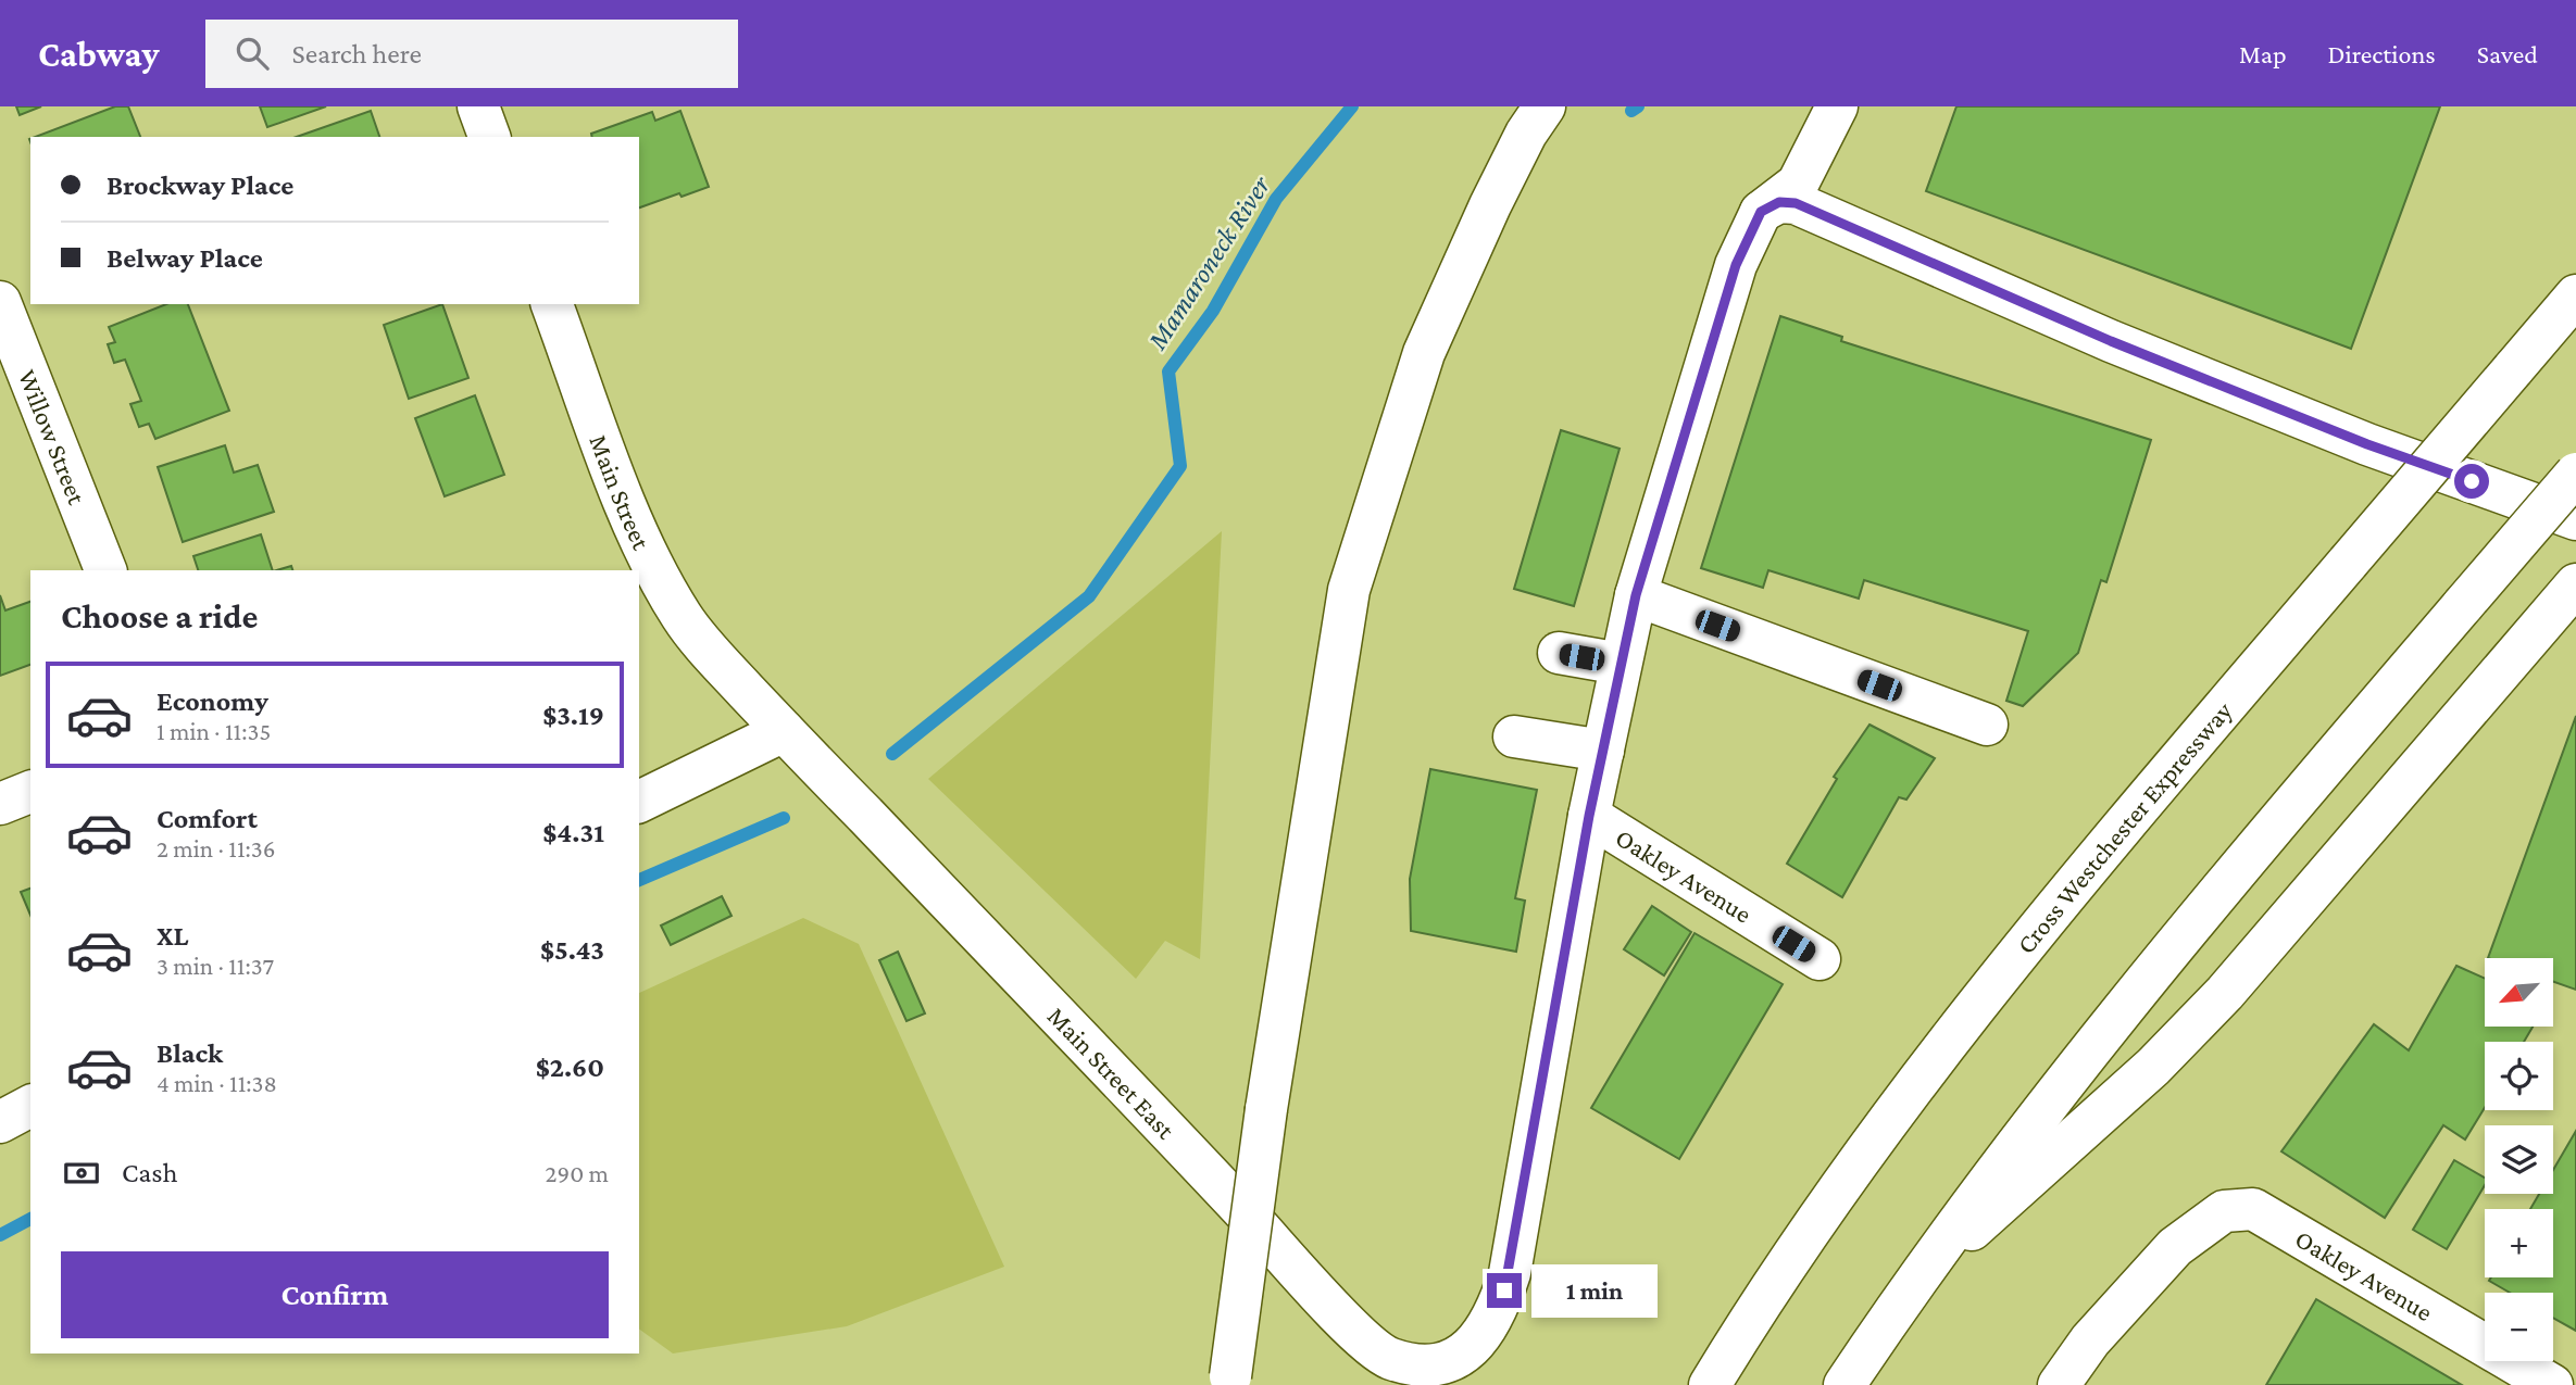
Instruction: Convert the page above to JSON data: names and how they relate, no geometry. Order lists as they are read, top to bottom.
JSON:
{
  "streets": {
    "main road": [
      "Willow Street",
      "Main Street",
      "Cross Westchester Expressway",
      "Oakley Avenue",
      "Main Street East"
    ]
  },
  "crossings": [
    ["Main Street", "Main Street East"]
  ],
  "water": ["Mamaroneck River"],
  "north": "bottom left",
  "page": {
    "header": "Cabway",
    "search": "Search here",
    "nav": ["Map", "Directions", "Saved"],
    "banner": ["Brockway Place", "Belway Place"],
    "heading": "Choose a ride",
    "list": [
      {
        "name": "Economy",
        "note": "1 min · 11:35",
        "value": "$3.19"
      },
      {
        "name": "Comfort",
        "note": "2 min · 11:36",
        "value": "$4.31"
      },
      {
        "name": "XL",
        "note": "3 min · 11:37",
        "value": "$5.43"
      },
      {
        "name": "Black",
        "note": "4 min · 11:38",
        "value": "$2.60"
      }
    ],
    "map_buttons": ["+", "−"],
    "pay": ["Cash", "290 m"],
    "buttons": "Confirm",
    "bubble": "1 min"
  }
}
